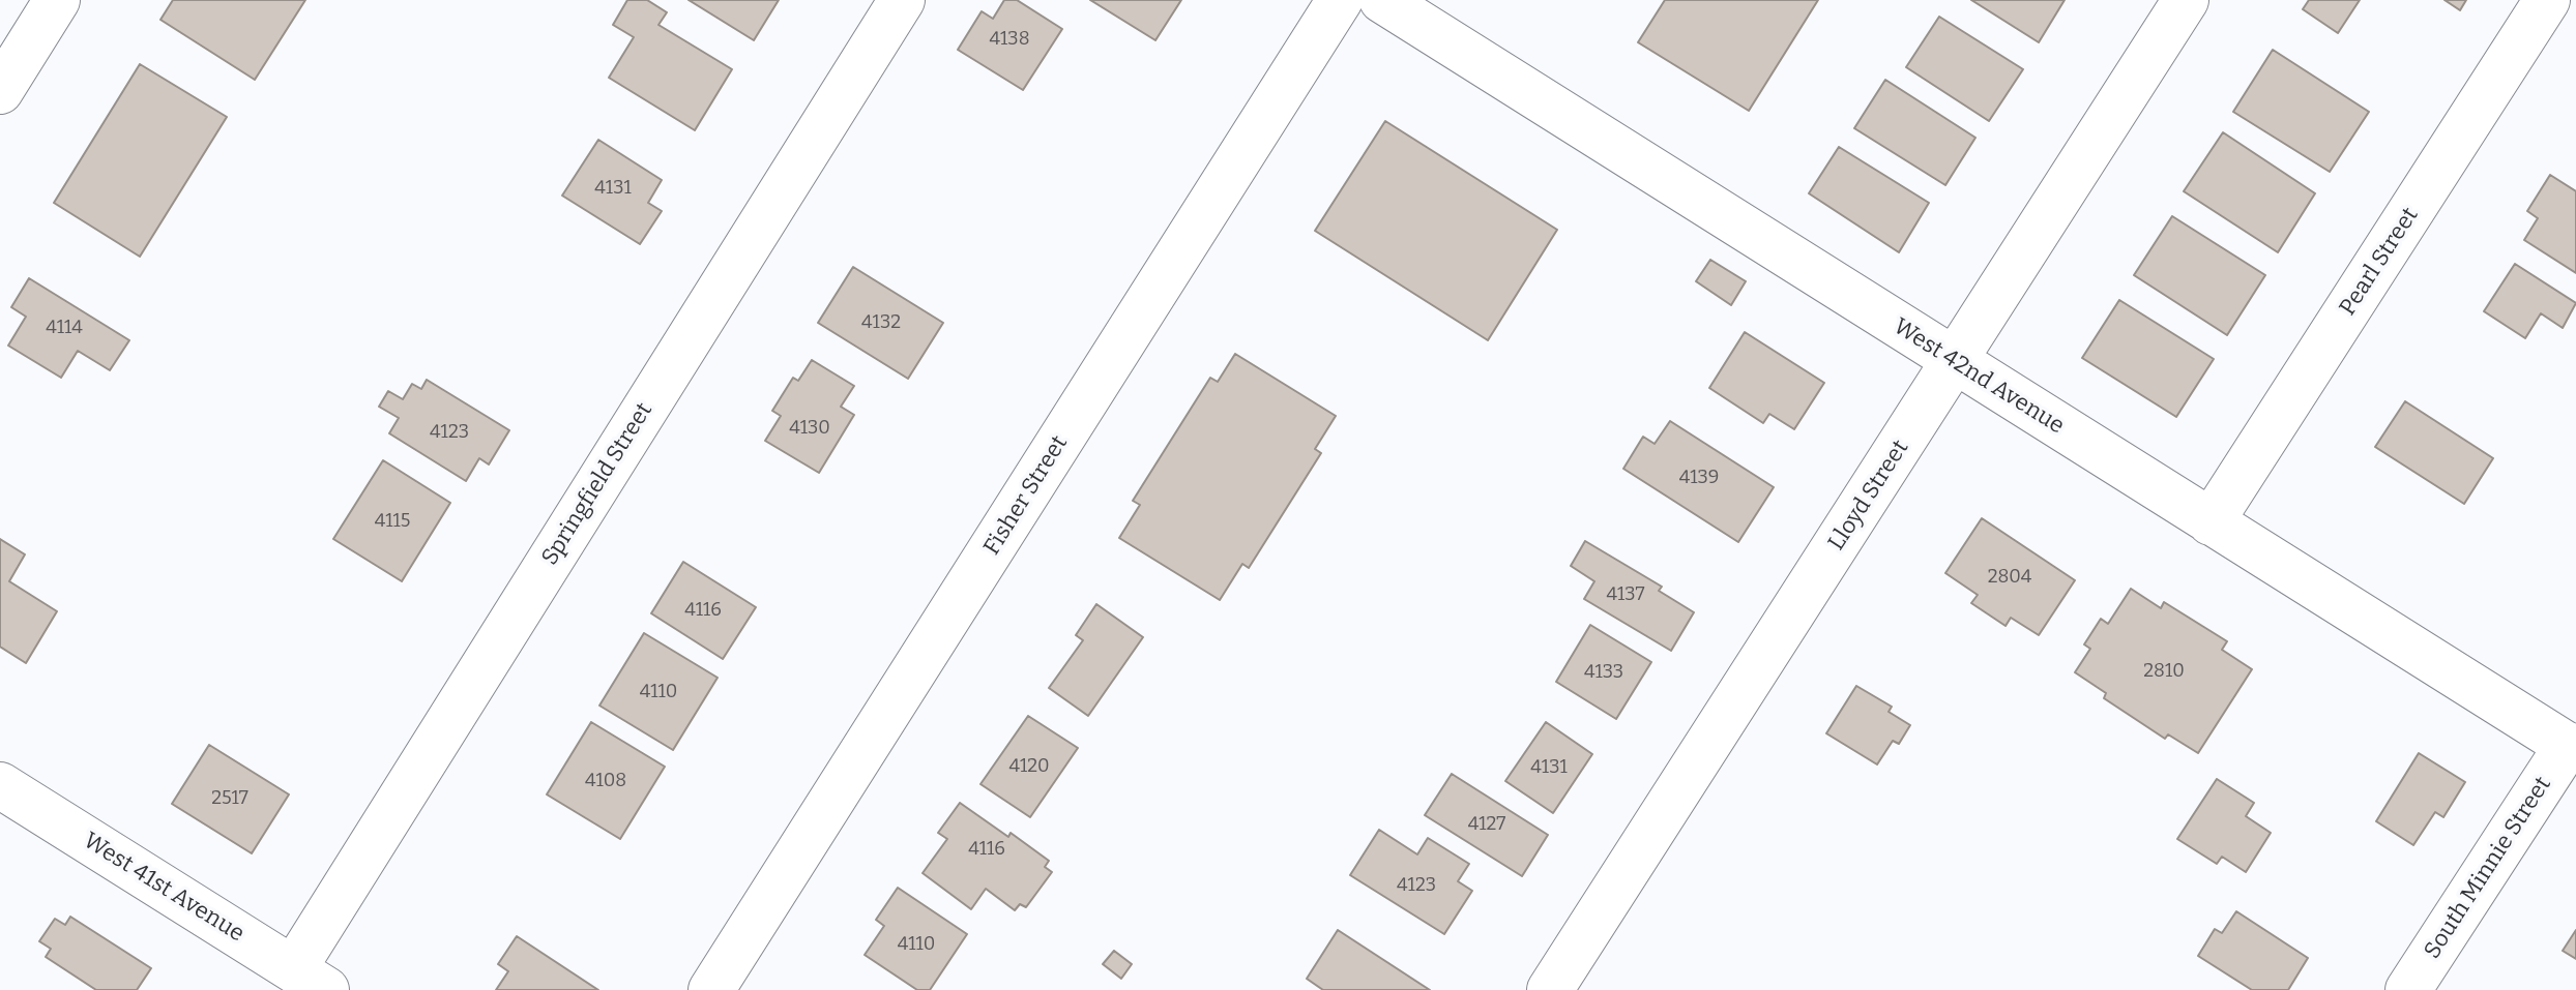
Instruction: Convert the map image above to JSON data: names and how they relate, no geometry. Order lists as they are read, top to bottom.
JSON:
{
  "streets": {
    "street": [
      "Pearl Street",
      "West 42nd Avenue",
      "Springfield Street",
      "Fisher Street",
      "Lloyd Street",
      "South Minnie Street",
      "West 41st Avenue"
    ]
  },
  "crossings": [
    ["Pearl Street", "West 42nd Avenue"],
    ["West 42nd Avenue", "Lloyd Street"],
    ["West 42nd Avenue", "South Minnie Street"],
    ["Springfield Street", "West 41st Avenue"]
  ],
  "house_numbers": [
    "4138",
    "4131",
    "4132",
    "4114",
    "4130",
    "4123",
    "4139",
    "4115",
    "2804",
    "4137",
    "4116",
    "2810",
    "4133",
    "4110",
    "4120",
    "4131",
    "4108",
    "2517",
    "4127",
    "4116",
    "4123",
    "4110"
  ]
}
